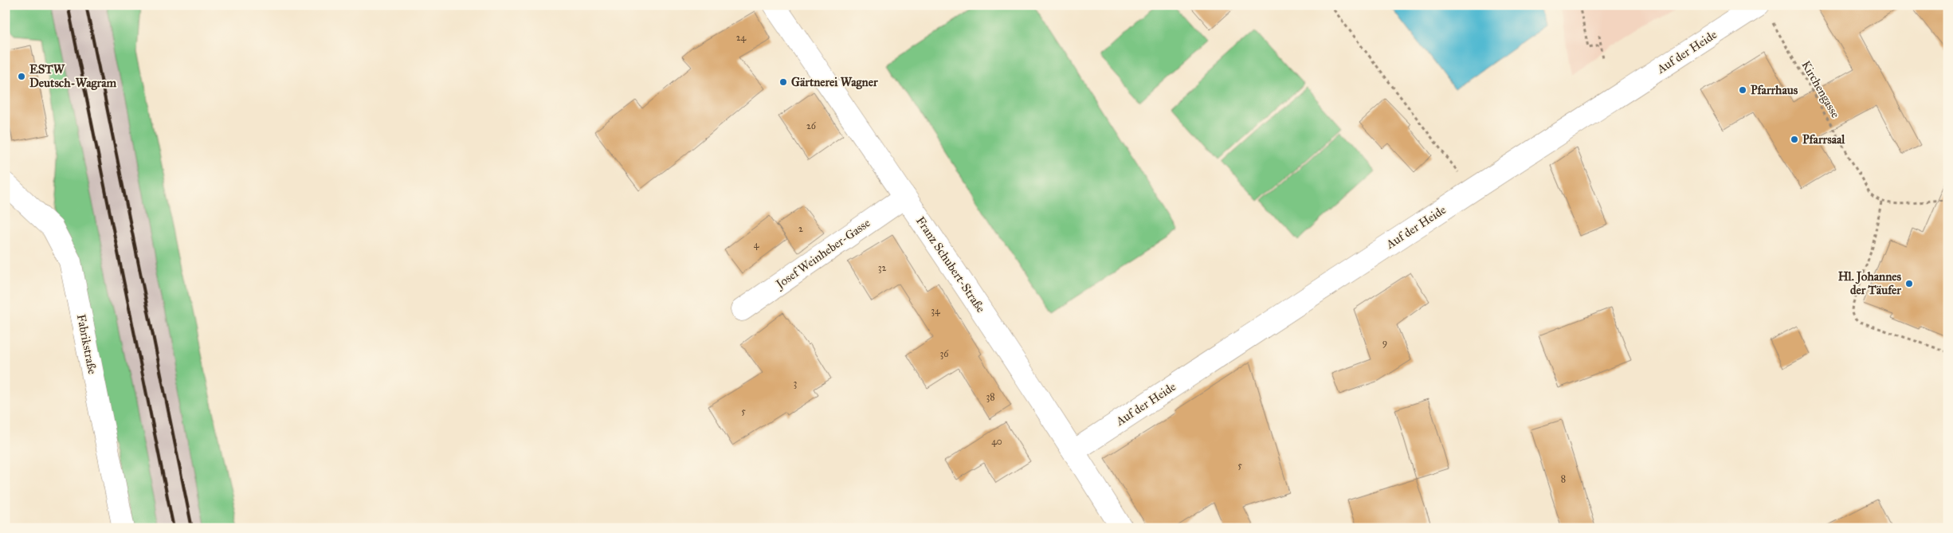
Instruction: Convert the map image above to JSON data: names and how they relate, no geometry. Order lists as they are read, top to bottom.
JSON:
{
  "streets": {
    "street": [
      "Auf der Heide",
      "Josef Weinheber-Gasse",
      "Franz Schubert-Straße",
      "Fabrikstraße"
    ],
    "path": ["Kirchengasse"]
  },
  "crossings": [
    ["Auf der Heide", "Kirchengasse"],
    ["Auf der Heide", "Franz Schubert-Straße"],
    ["Josef Weinheber-Gasse", "Franz Schubert-Straße"]
  ],
  "places": [
    "ESTW Deutsch-Wagram",
    "Gärtnerei Wagner",
    "Pfarrhaus",
    "Pfarrsaal",
    "Hl. Johannes der Täufer"
  ],
  "house_numbers": [
    "24",
    "26",
    "2",
    "4",
    "32",
    "34",
    "9",
    "36",
    "3",
    "38",
    "5",
    "40",
    "5",
    "8"
  ]
}
